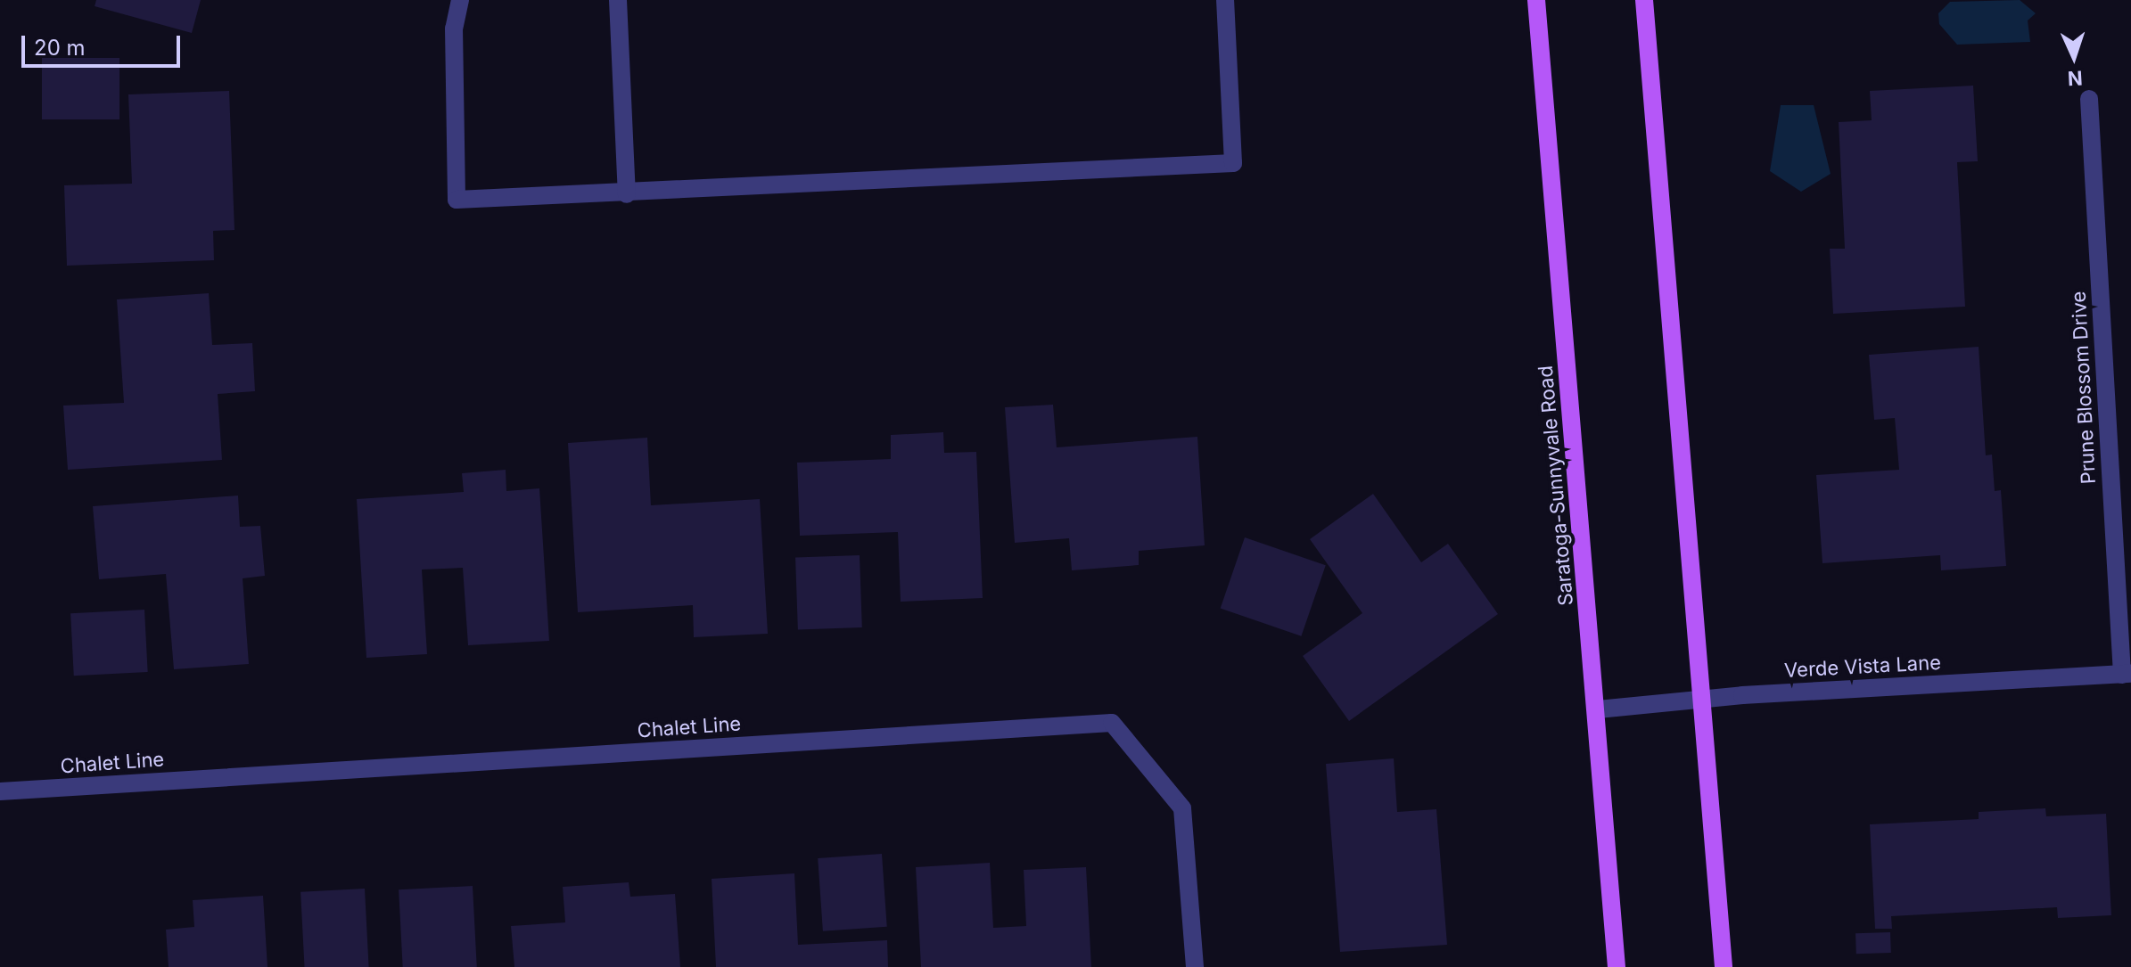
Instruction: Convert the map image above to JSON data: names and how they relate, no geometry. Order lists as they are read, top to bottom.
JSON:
{
  "streets": {
    "main road": ["Saratoga-Sunnyvale Road"],
    "street": ["Prune Blossom Drive", "Verde Vista Lane", "Chalet Line"]
  },
  "crossings": [
    ["Prune Blossom Drive", "Verde Vista Lane"],
    ["Saratoga-Sunnyvale Road", "Verde Vista Lane"]
  ],
  "scale_bar": "20 m",
  "north": "bottom"
}
